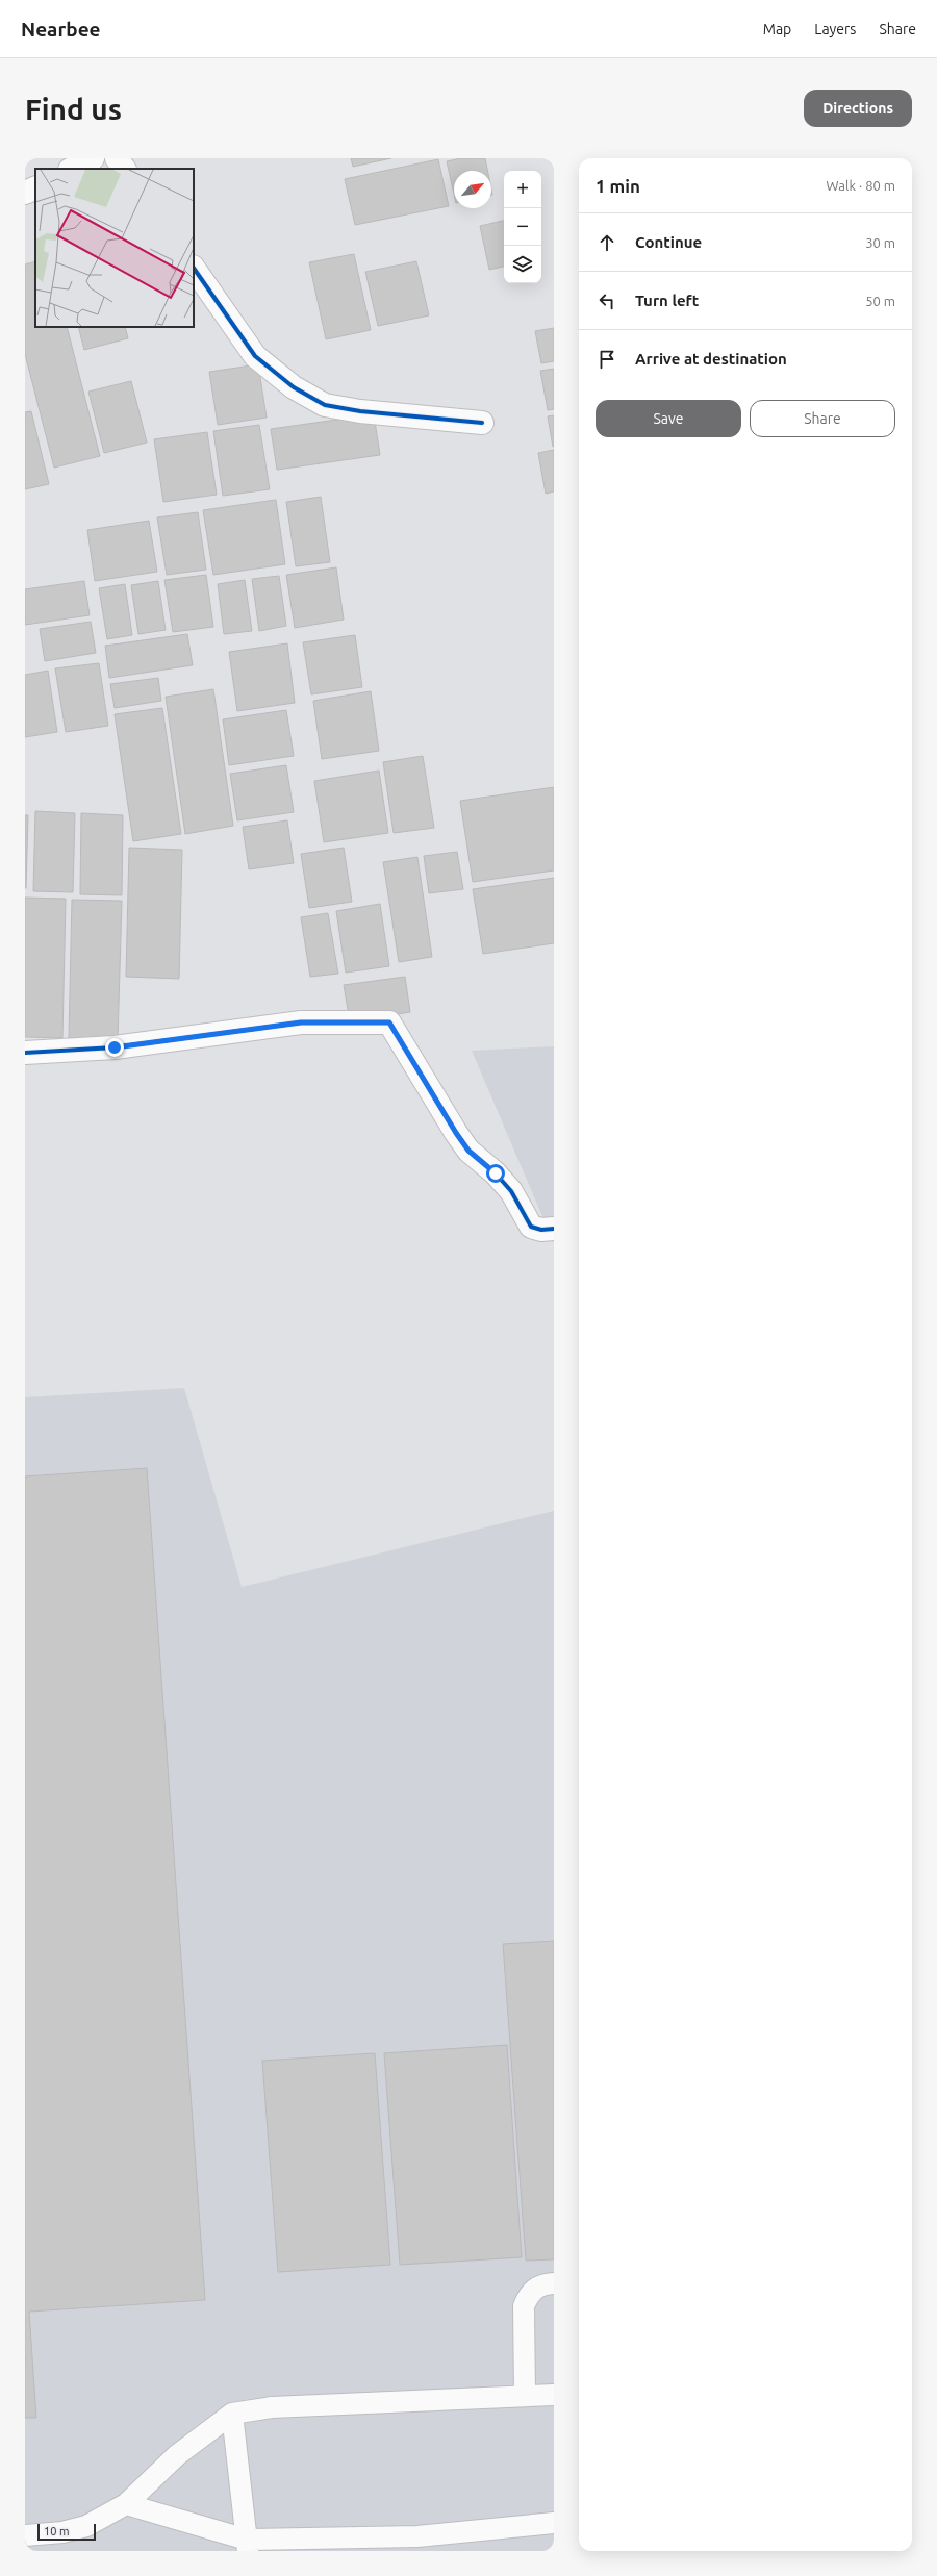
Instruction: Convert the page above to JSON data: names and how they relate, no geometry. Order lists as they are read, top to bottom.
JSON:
{
  "scale_bar": "10 m",
  "north": "top right",
  "page": {
    "header": "Nearbee",
    "nav": ["Map", "Layers", "Share"],
    "buttons": [
      "Directions",
      ["Save", "Share"]
    ],
    "title": "Find us",
    "heading": ["1 min", "Walk · 80 m"],
    "map_buttons": ["+", "−"],
    "list": [
      ["Continue", "30 m"],
      ["Turn left", "50 m"],
      "Arrive at destination"
    ],
    "scale": "10 m"
  }
}
